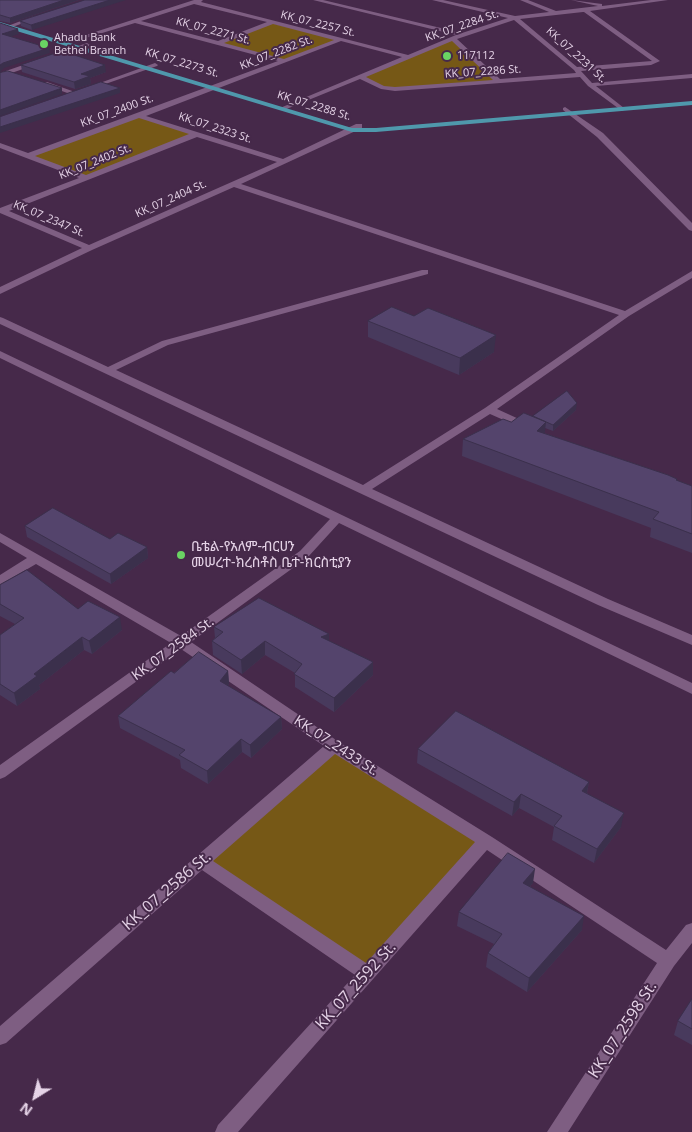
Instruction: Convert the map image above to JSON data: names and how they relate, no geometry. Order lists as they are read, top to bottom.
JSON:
{
  "streets": {
    "main road": ["KK_07_2273 St.", "KK_07_2288 St."],
    "street": [
      "KK_07_2257 St.",
      "KK_07_2284 St.",
      "KK_07_2271 St.",
      "KK_07_2282 St.",
      "KK_07_2231 St.",
      "KK_07_2286 St.",
      "KK_07_2400 St.",
      "KK_07_2323 St.",
      "KK_07_2402 St.",
      "KK_07_2404 St.",
      "KK_07_2347 St.",
      "KK_07_2584 St.",
      "KK_07_2433 St.",
      "KK_07_2586 St.",
      "KK_07_2592 St.",
      "KK_07_2598 St."
    ]
  },
  "crossings": [
    ["KK_07_2257 St.", "KK_07_2284 St."],
    ["KK_07_2257 St.", "KK_07_2282 St."],
    ["KK_07_2284 St.", "KK_07_2231 St."],
    ["KK_07_2284 St.", "KK_07_2286 St."],
    ["KK_07_2284 St.", "KK_07_2288 St."],
    ["KK_07_2271 St.", "KK_07_2282 St."],
    ["KK_07_2282 St.", "KK_07_2273 St."],
    ["KK_07_2282 St.", "KK_07_2288 St."],
    ["KK_07_2282 St.", "KK_07_2400 St."],
    ["KK_07_2231 St.", "KK_07_2286 St."],
    ["KK_07_2231 St.", "KK_07_2288 St."],
    ["KK_07_2273 St.", "KK_07_2288 St."],
    ["KK_07_2273 St.", "KK_07_2400 St."],
    ["KK_07_2288 St.", "KK_07_2400 St."],
    ["KK_07_2288 St.", "KK_07_2404 St."],
    ["KK_07_2400 St.", "KK_07_2323 St."],
    ["KK_07_2323 St.", "KK_07_2402 St."],
    ["KK_07_2323 St.", "KK_07_2404 St."],
    ["KK_07_2402 St.", "KK_07_2347 St."],
    ["KK_07_2404 St.", "KK_07_2347 St."],
    ["KK_07_2584 St.", "KK_07_2433 St."],
    ["KK_07_2433 St.", "KK_07_2586 St."],
    ["KK_07_2433 St.", "KK_07_2592 St."],
    ["KK_07_2433 St.", "KK_07_2598 St."]
  ],
  "places": ["Ahadu Bank Bethel Branch", "117112", "ቤቴል-የአለም-ብርሀን መሠረተ-ክረስቶስ ቤተ-ክርስቲያን"],
  "north": "bottom left"
}
